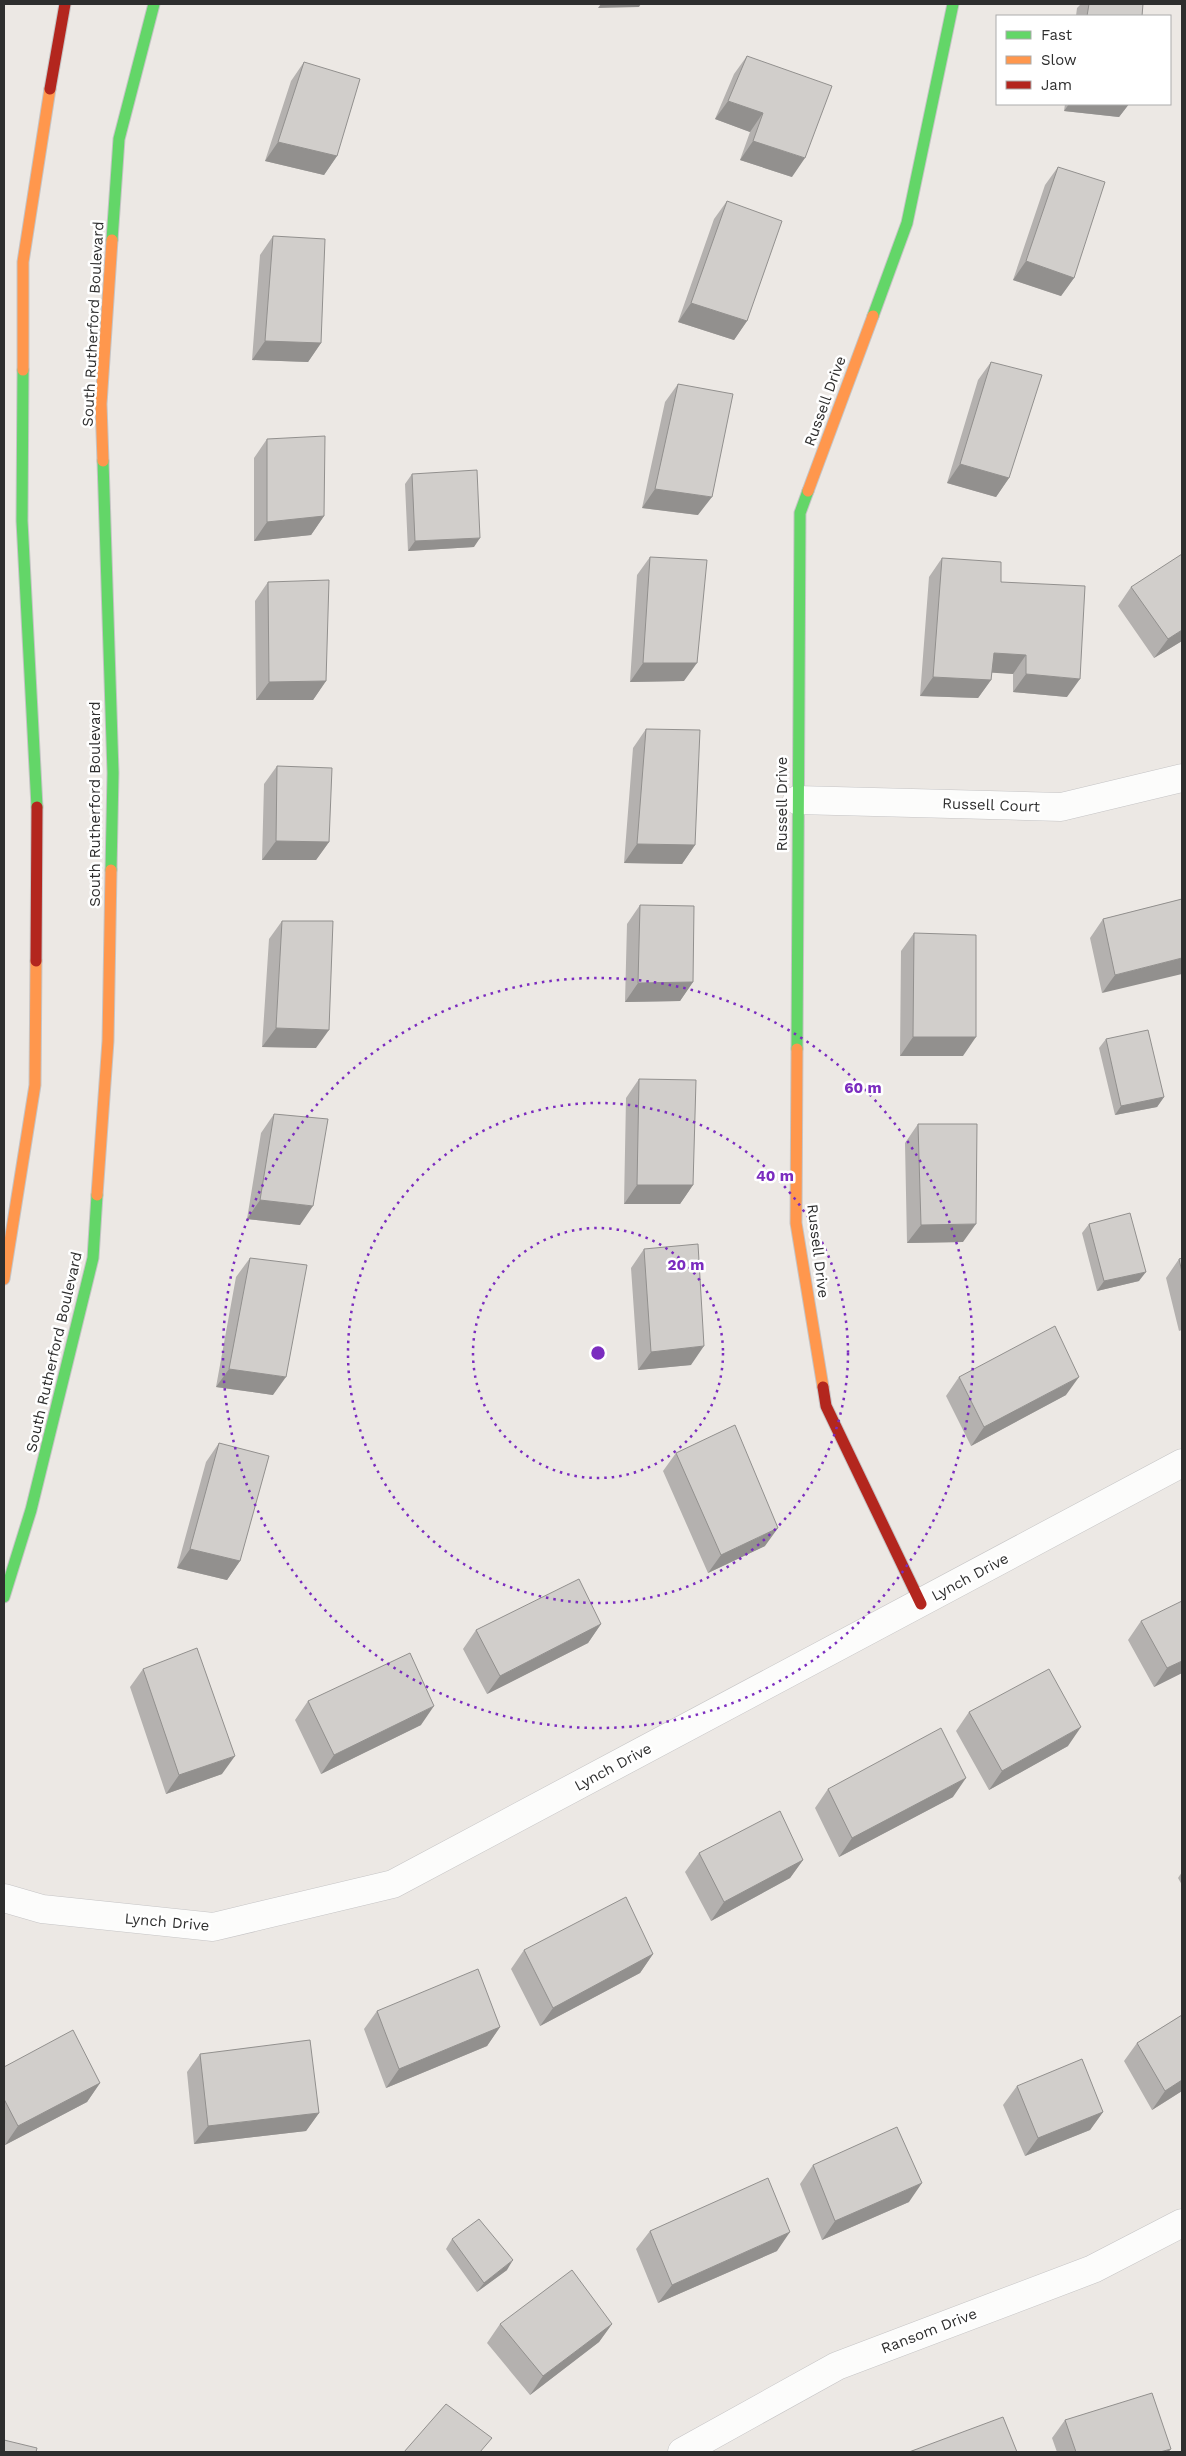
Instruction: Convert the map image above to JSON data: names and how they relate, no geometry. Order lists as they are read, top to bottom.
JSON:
{
  "streets": {
    "main road": ["South Rutherford Boulevard", "Russell Drive"],
    "street": ["Russell Court", "Lynch Drive", "Ransom Drive"]
  },
  "crossings": [
    ["Russell Drive", "Russell Court"],
    ["Russell Drive", "Lynch Drive"]
  ],
  "legend": ["Fast", "Slow", "Jam"],
  "rings": ["60 m", "40 m", "20 m"]
}
